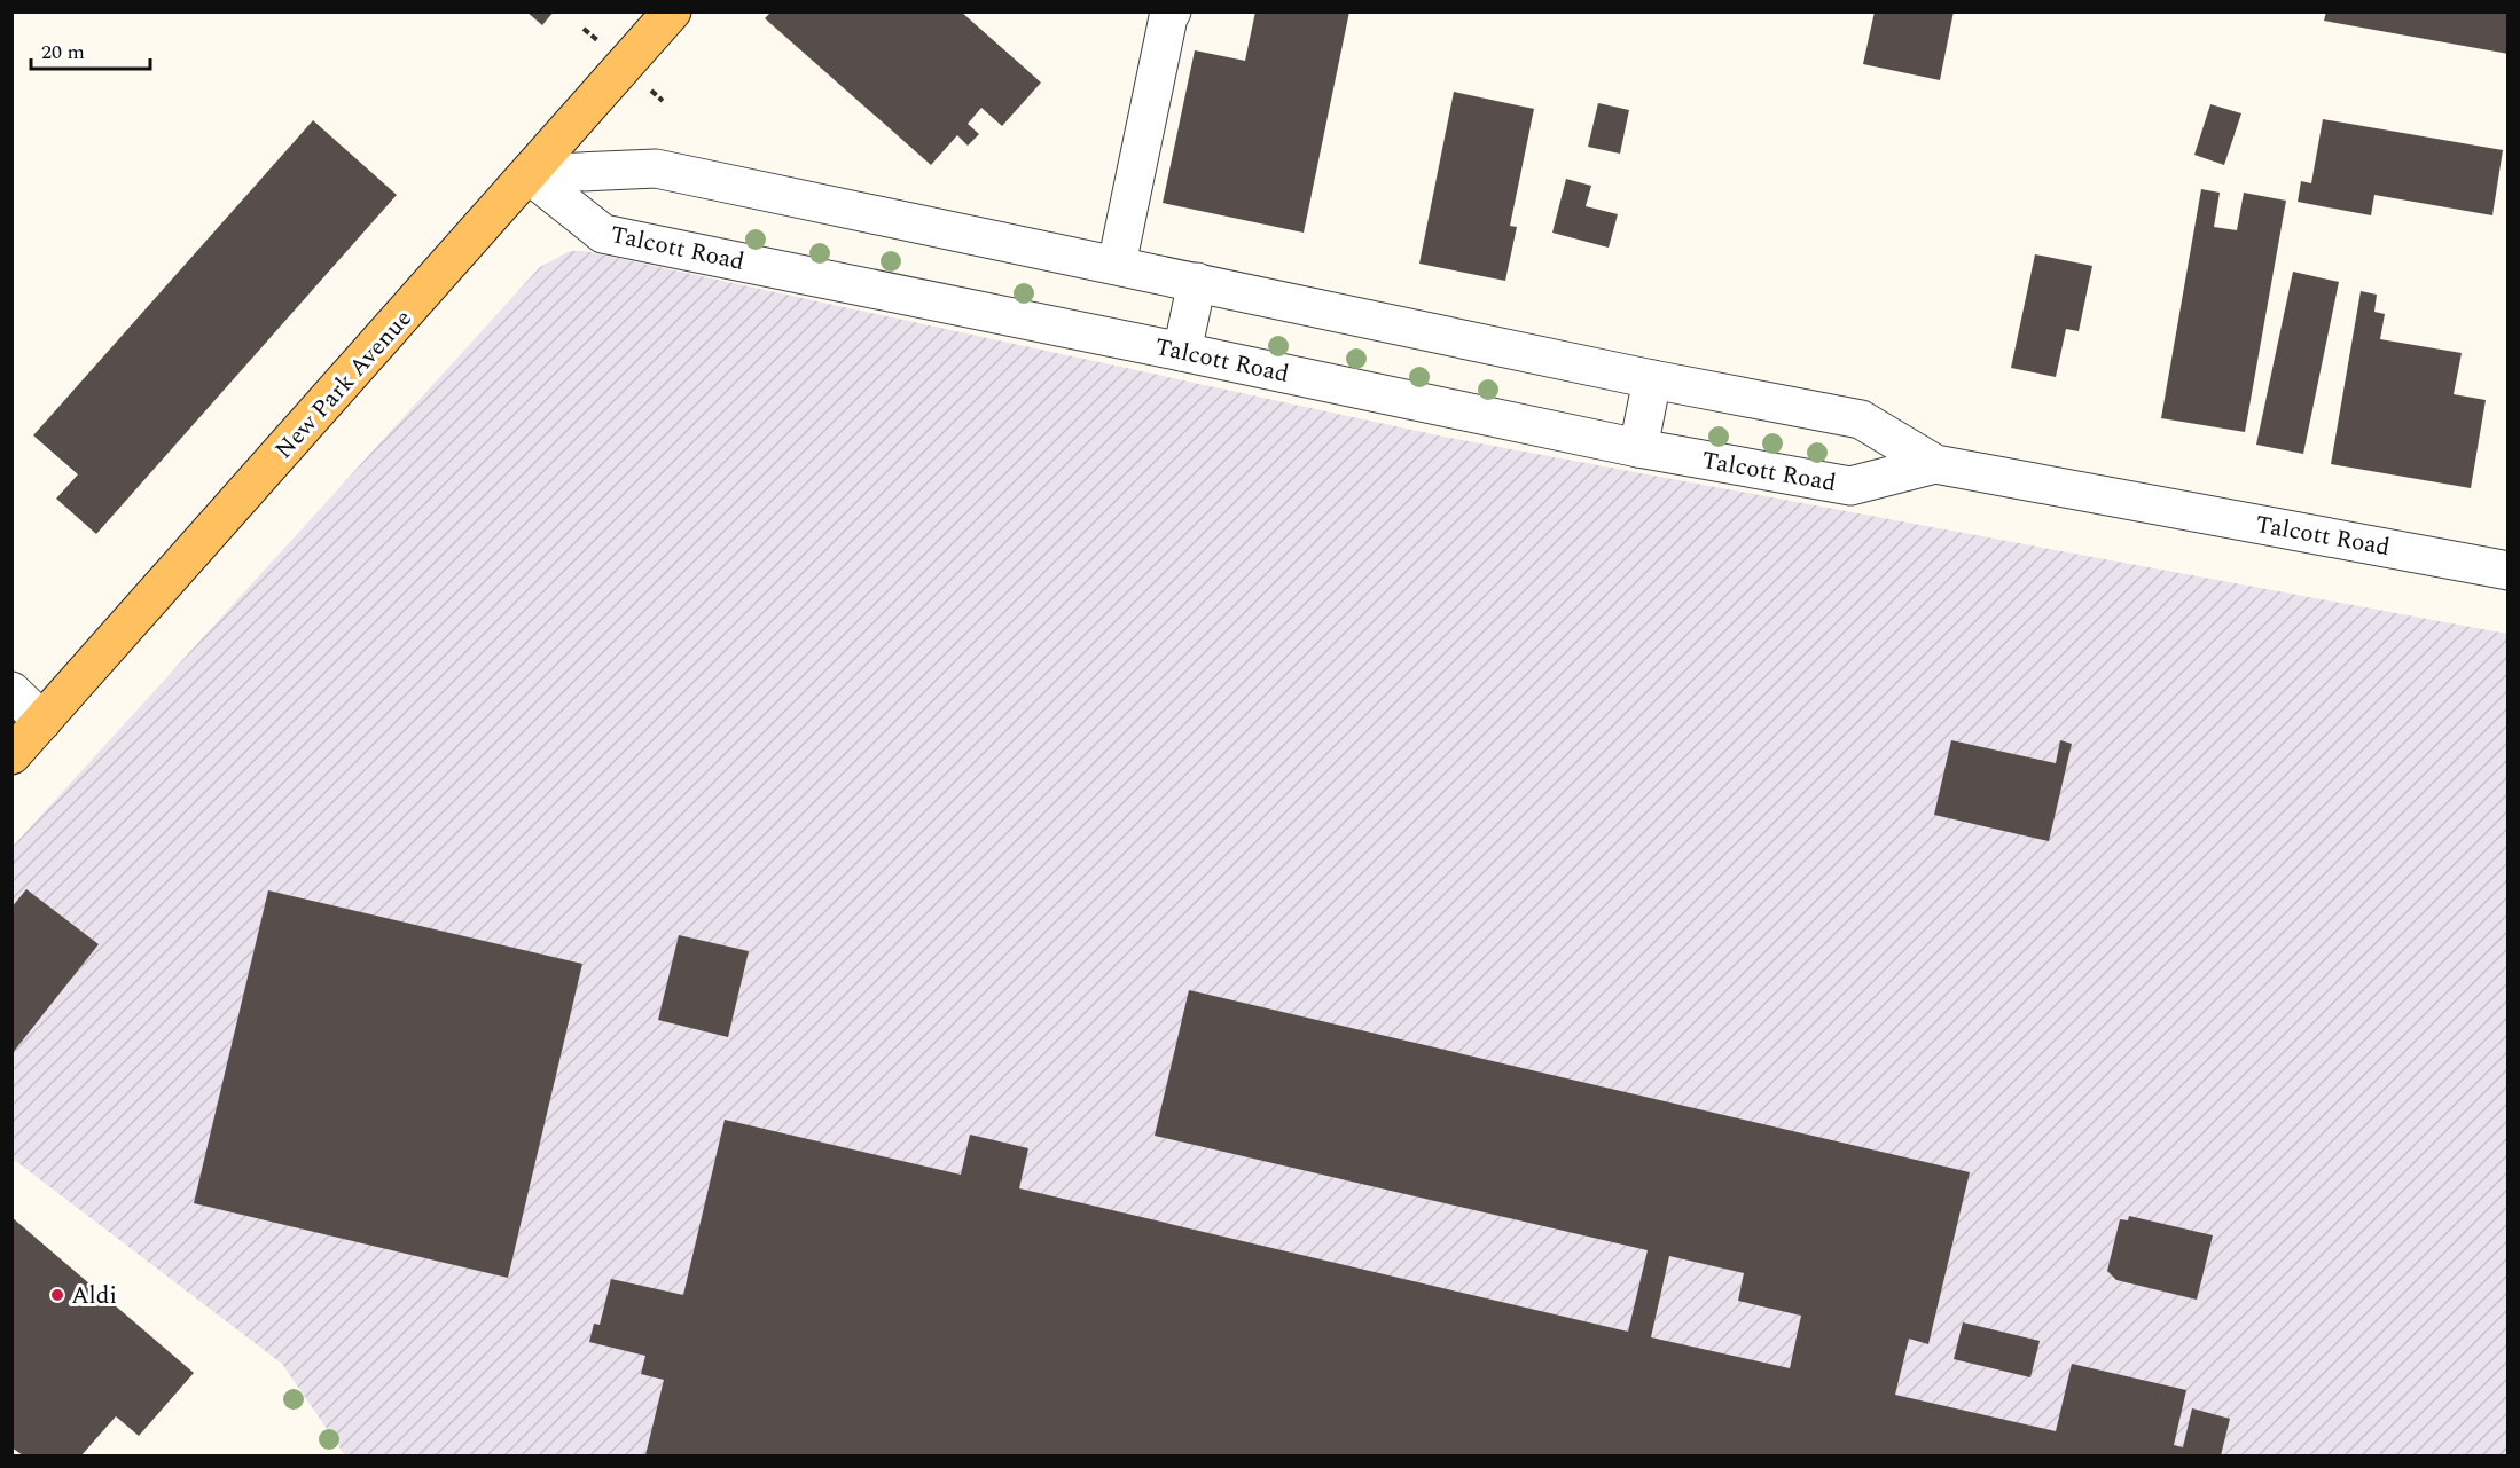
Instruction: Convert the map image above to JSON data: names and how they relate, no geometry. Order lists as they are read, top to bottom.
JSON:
{
  "streets": {
    "main road": ["New Park Avenue"],
    "street": ["Talcott Road"]
  },
  "crossings": [
    ["Talcott Road", "New Park Avenue"]
  ],
  "places": ["Aldi"],
  "scale_bar": "20 m"
}
